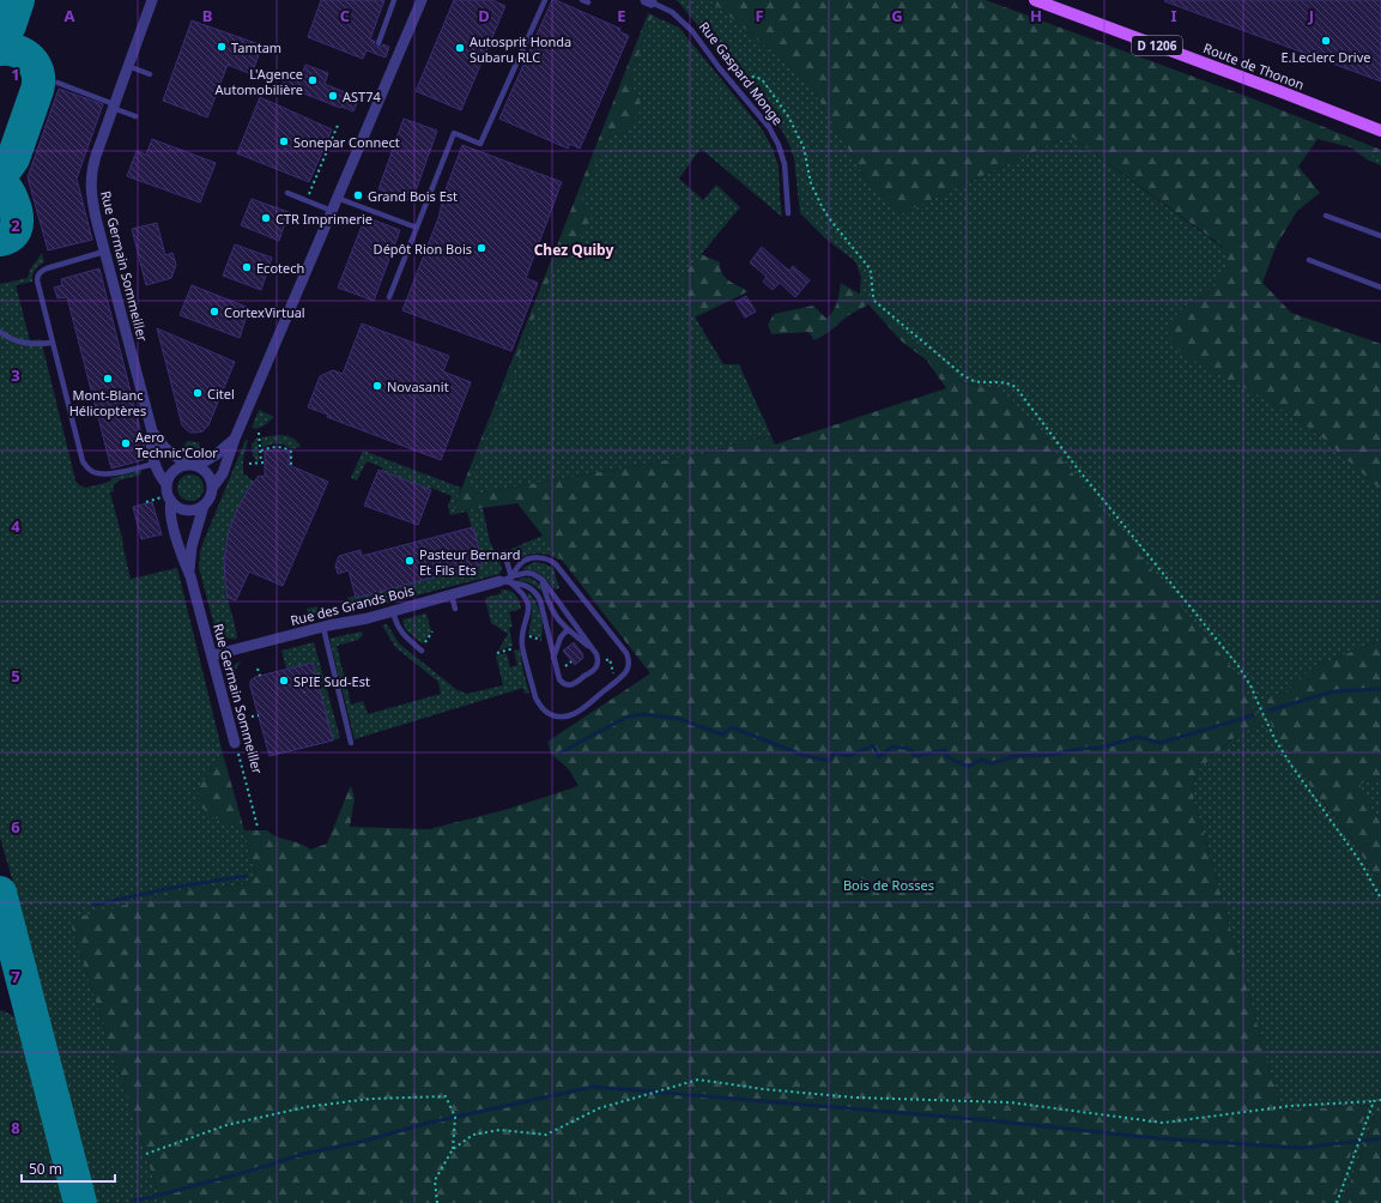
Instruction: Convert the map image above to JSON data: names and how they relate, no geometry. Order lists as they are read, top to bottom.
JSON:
{
  "streets": {
    "main road": ["D 1206", "Route de Thonon"],
    "street": ["Rue Germain Sommeiller", "Rue des Grands Bois"],
    "lane": ["Rue Gaspard Monge"]
  },
  "crossings": [
    ["Rue Germain Sommeiller", "Rue des Grands Bois"]
  ],
  "districts": ["Chez Quiby"],
  "parks": ["Bois de Rosses"],
  "places": [
    "E.Leclerc Drive",
    "Tamtam",
    "Autosprit Honda Subaru RLC",
    "L'Agence Automobilière",
    "AST74",
    "Sonepar Connect",
    "Grand Bois Est",
    "CTR Imprimerie",
    "Dépôt Rion Bois",
    "Ecotech",
    "CortexVirtual",
    "Mont-Blanc Hélicoptères",
    "Novasanit",
    "Citel",
    "Aero Technic'Color",
    "Pasteur Bernard Et Fils Ets",
    "SPIE Sud-Est"
  ],
  "scale_bar": "50 m",
  "grid": {
    "columns": [
      "A",
      "B",
      "C",
      "D",
      "E",
      "F",
      "G",
      "H",
      "I",
      "J"
    ],
    "rows": [
      "1",
      "2",
      "3",
      "4",
      "5",
      "6",
      "7",
      "8"
    ]
  }
}
